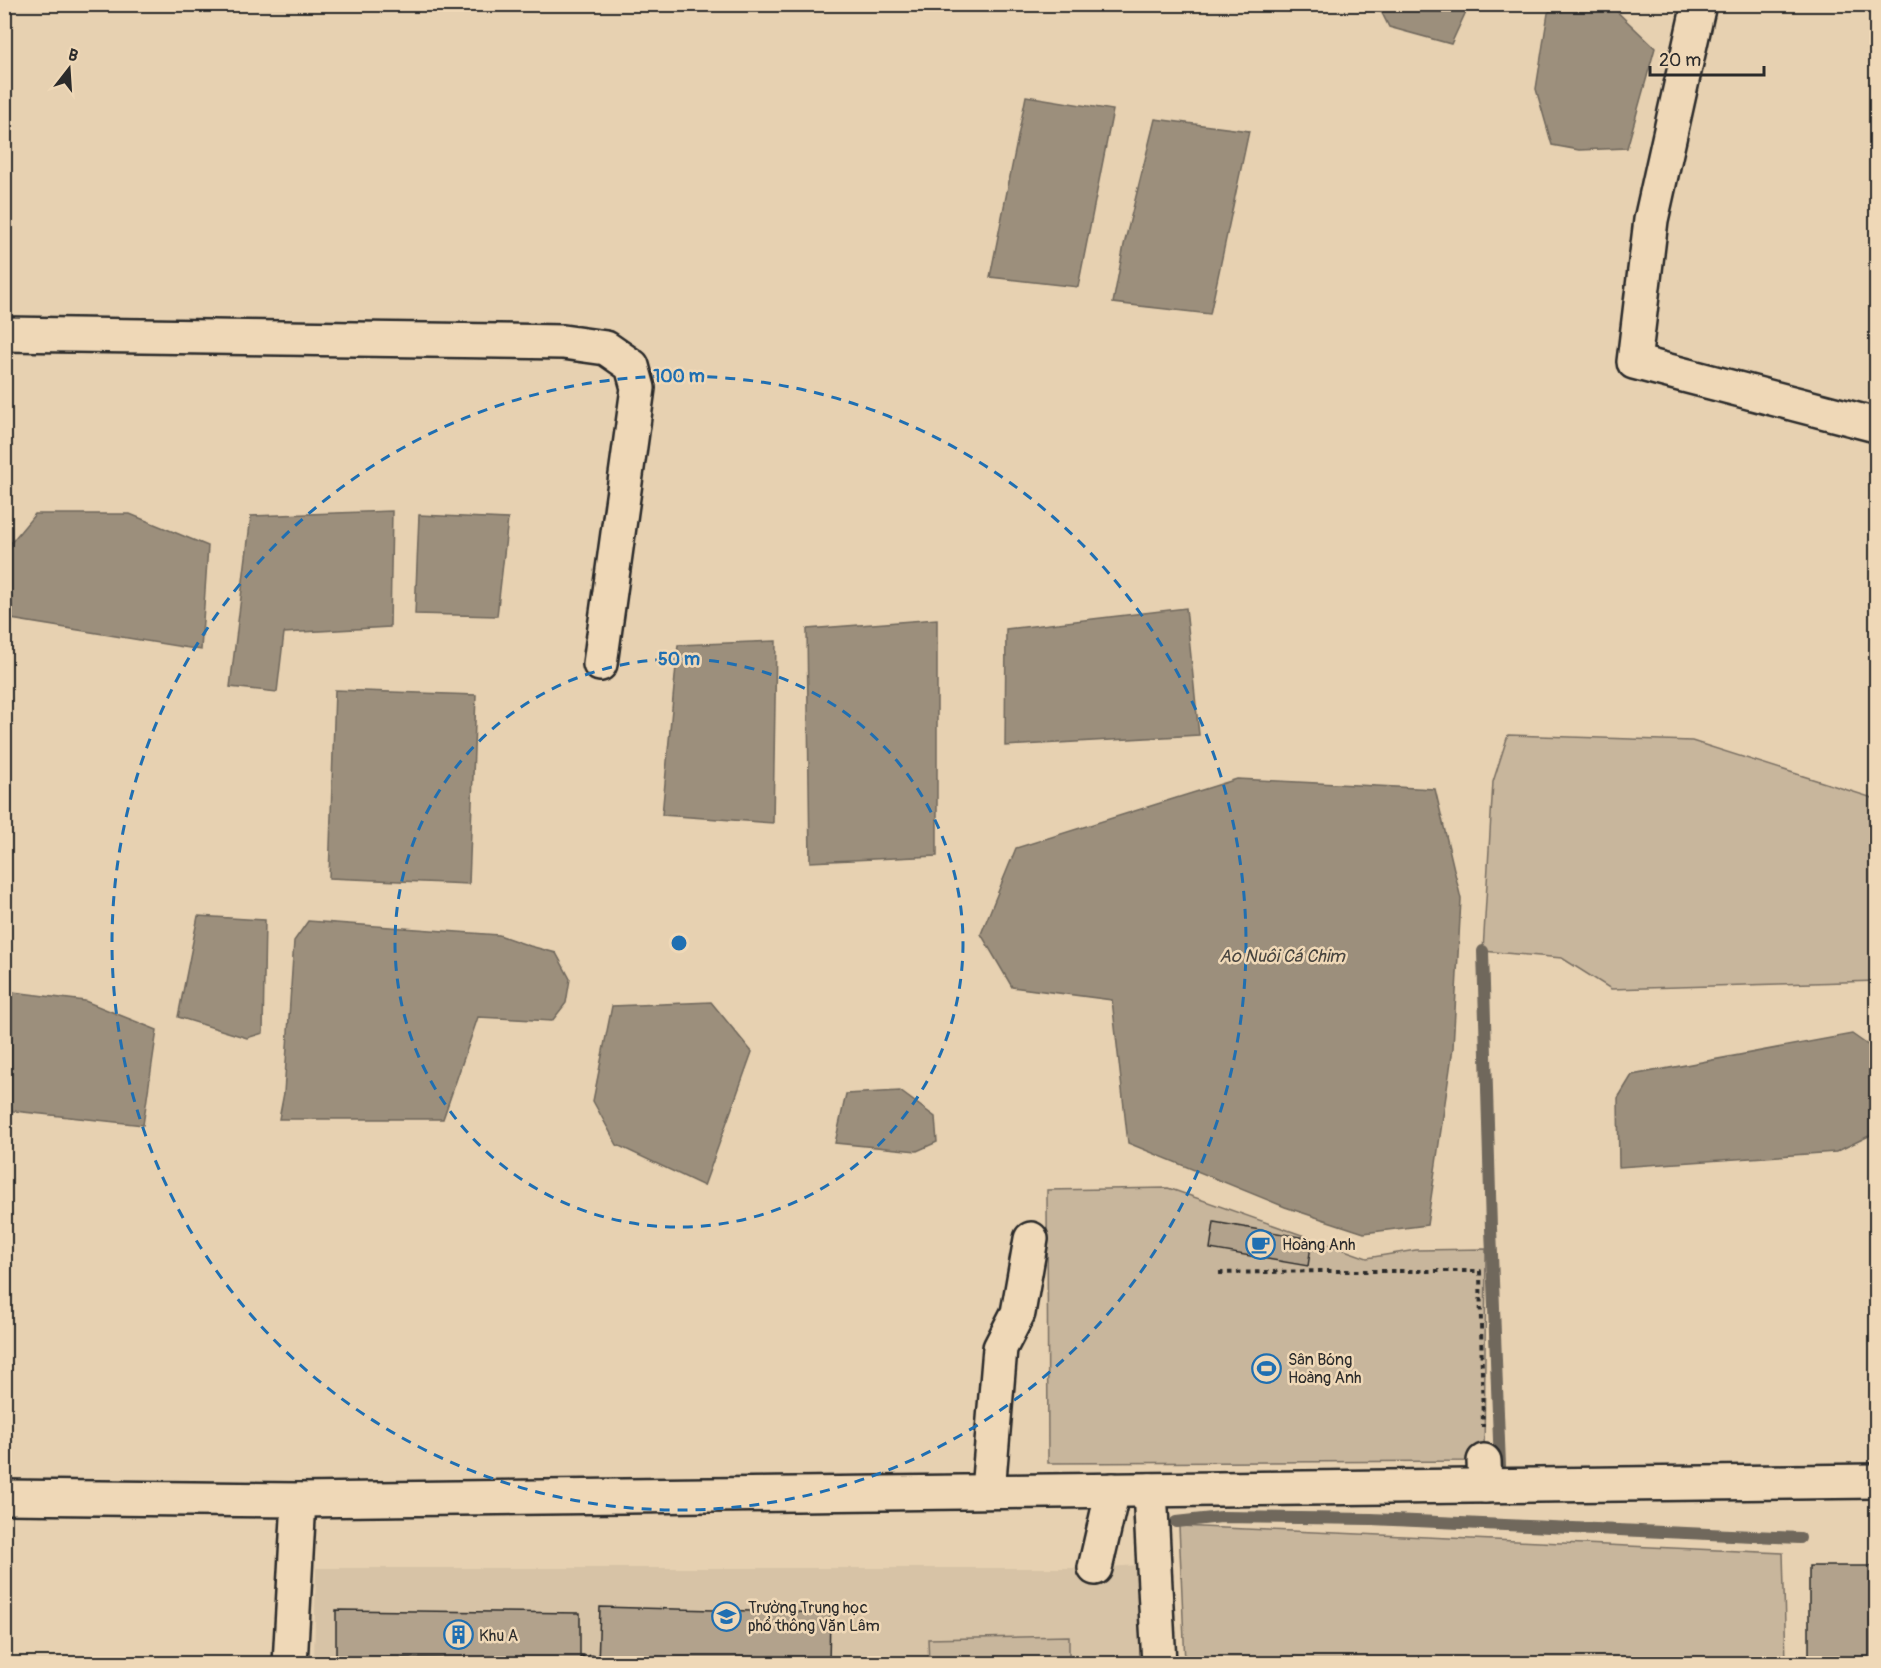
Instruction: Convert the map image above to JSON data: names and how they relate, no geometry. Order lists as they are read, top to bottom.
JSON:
{
  "water": ["Ao Nuôi Cá Chim"],
  "places": {
    "cafe": ["Hoàng Anh"],
    "sports": ["Sân Bóng Hoàng Anh"],
    "school or university": ["Trường Trung học phổ thông Văn Lâm"],
    "building": ["Khu A"]
  },
  "scale_bar": "20 m",
  "north": "top",
  "rings": ["100 m", "50 m"]
}
